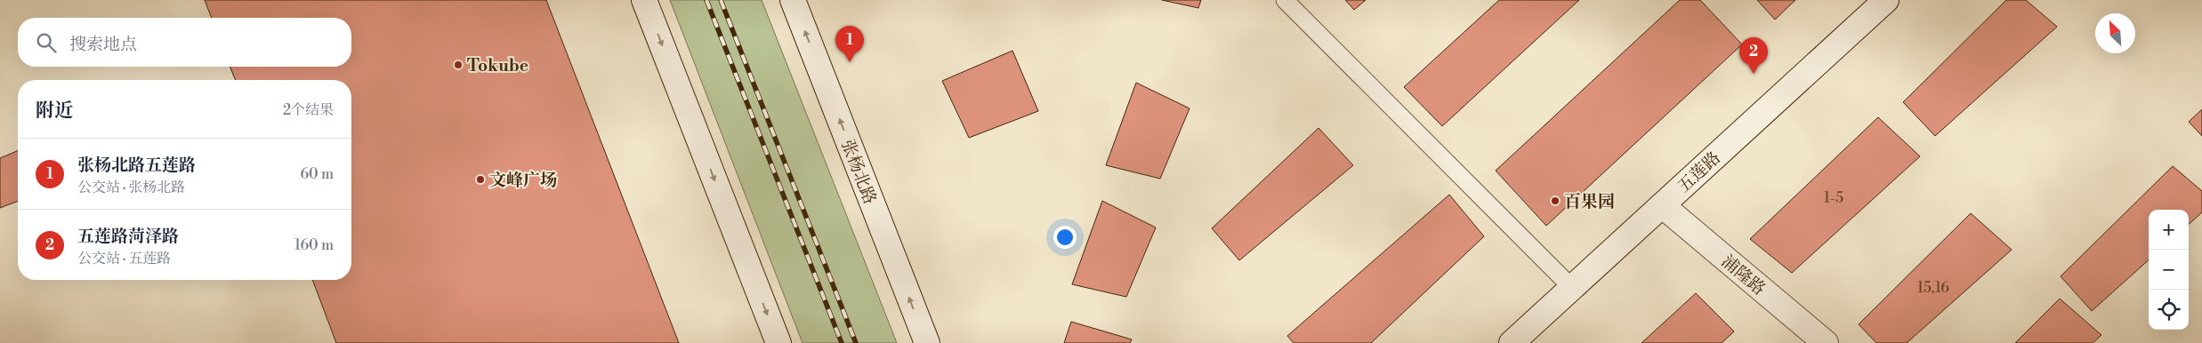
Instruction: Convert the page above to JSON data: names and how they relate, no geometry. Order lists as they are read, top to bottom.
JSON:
{
  "streets": {
    "main road": ["张杨北路", "五莲路", "浦隆路"]
  },
  "crossings": [
    ["五莲路", "浦隆路"]
  ],
  "places": ["Tokube", "文峰广场", "百果园"],
  "house_numbers": ["1-5", "15,16"],
  "north": "top left",
  "page": {
    "search": "搜索地点",
    "pins": ["1", "2"],
    "heading": ["附近", "2个结果"],
    "list": [
      {
        "mark": "1",
        "name": "张杨北路五莲路",
        "note": "公交站 · 张杨北路",
        "value": "60 m"
      },
      {
        "mark": "2",
        "name": "五莲路菏泽路",
        "note": "公交站 · 五莲路",
        "value": "160 m"
      }
    ],
    "map_buttons": ["+", "−"]
  }
}
